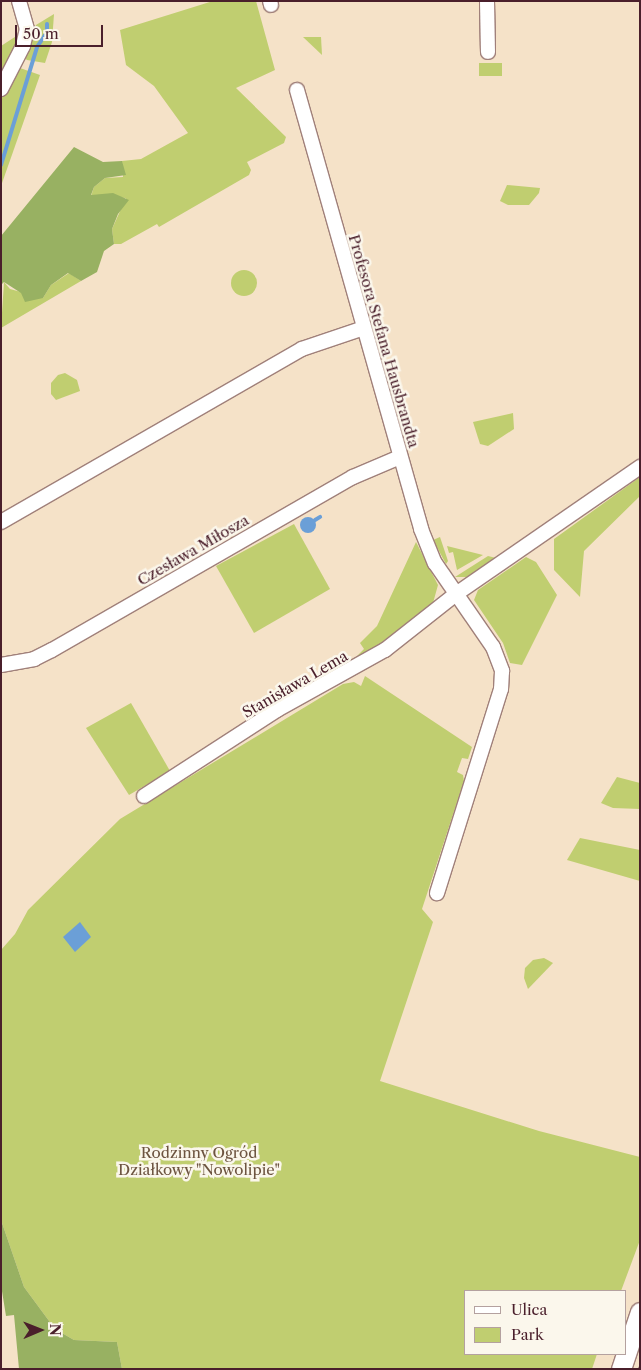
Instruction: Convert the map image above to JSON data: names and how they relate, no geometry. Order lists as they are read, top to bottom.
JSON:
{
  "streets": {
    "street": ["Profesora Stefana Hausbrandta", "Czesława Miłosza", "Stanisława Lema"]
  },
  "crossings": [
    ["Profesora Stefana Hausbrandta", "Czesława Miłosza"],
    ["Profesora Stefana Hausbrandta", "Stanisława Lema"]
  ],
  "parks": ["Rodzinny Ogród Działkowy \"Nowolipie\""],
  "legend": ["Ulica", "Park"],
  "scale_bar": "50 m",
  "north": "right"
}
